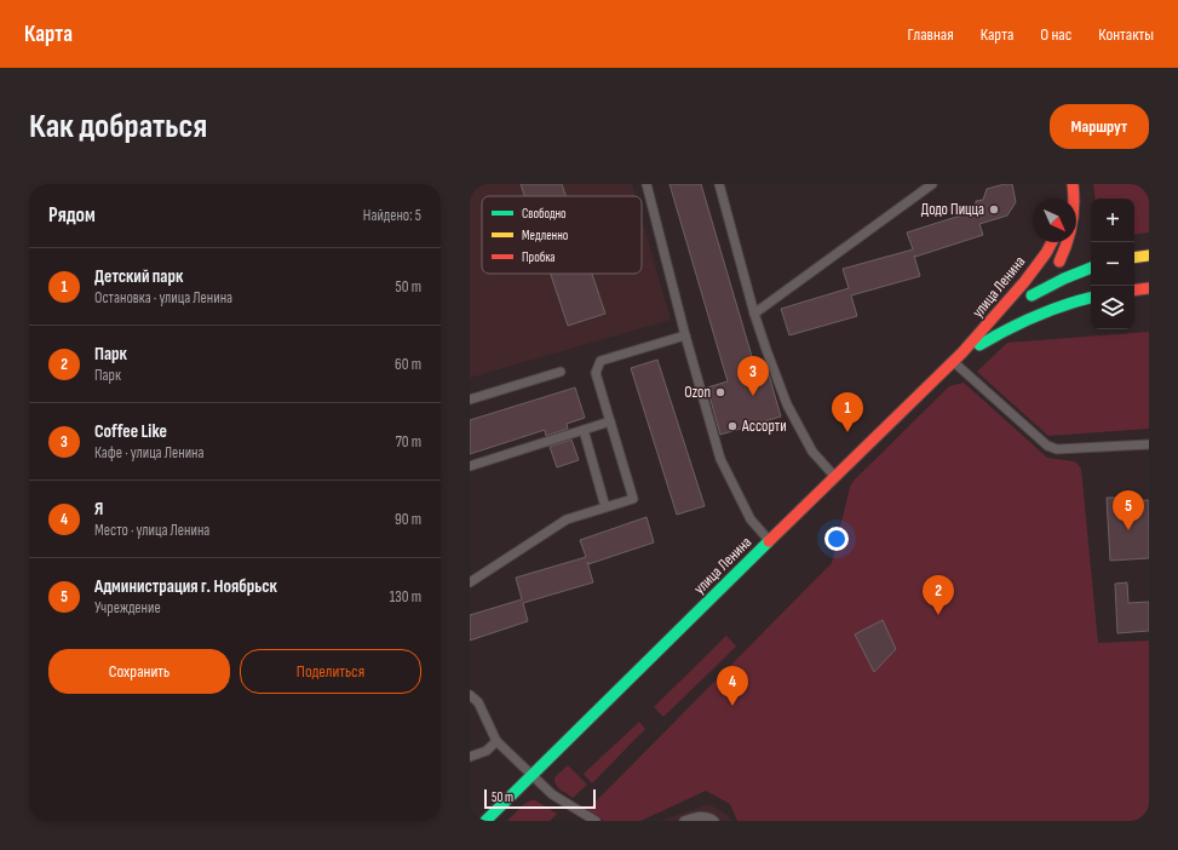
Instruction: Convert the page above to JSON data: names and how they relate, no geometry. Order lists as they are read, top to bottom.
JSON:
{
  "streets": {
    "main road": ["улица Ленина"]
  },
  "places": ["Додо Пицца", "Ozon", "Ассорти"],
  "legend": ["Свободно", "Медленно", "Пробка"],
  "scale_bar": "50 m",
  "north": "bottom right",
  "page": {
    "header": "Карта",
    "nav": [
      "Главная",
      "Карта",
      "О нас",
      "Контакты"
    ],
    "buttons": [
      "Маршрут",
      ["Сохранить", "Поделиться"]
    ],
    "title": "Как добраться",
    "heading": ["Рядом", "Найдено: 5"],
    "map_buttons": ["+", "−"],
    "list": [
      {
        "mark": "1",
        "name": "Детский парк",
        "note": "Остановка · улица Ленина",
        "value": "50 m"
      },
      {
        "mark": "2",
        "name": "Парк",
        "note": "Парк",
        "value": "60 m"
      },
      {
        "mark": "3",
        "name": "Coffee Like",
        "note": "Кафе · улица Ленина",
        "value": "70 m"
      },
      {
        "mark": "4",
        "name": "Я",
        "note": "Место · улица Ленина",
        "value": "90 m"
      },
      {
        "mark": "5",
        "name": "Администрация г. Ноябрьск",
        "note": "Учреждение",
        "value": "130 m"
      }
    ],
    "pins": [
      "3",
      "1",
      "5",
      "2",
      "4"
    ],
    "scale": "50 m"
  }
}
